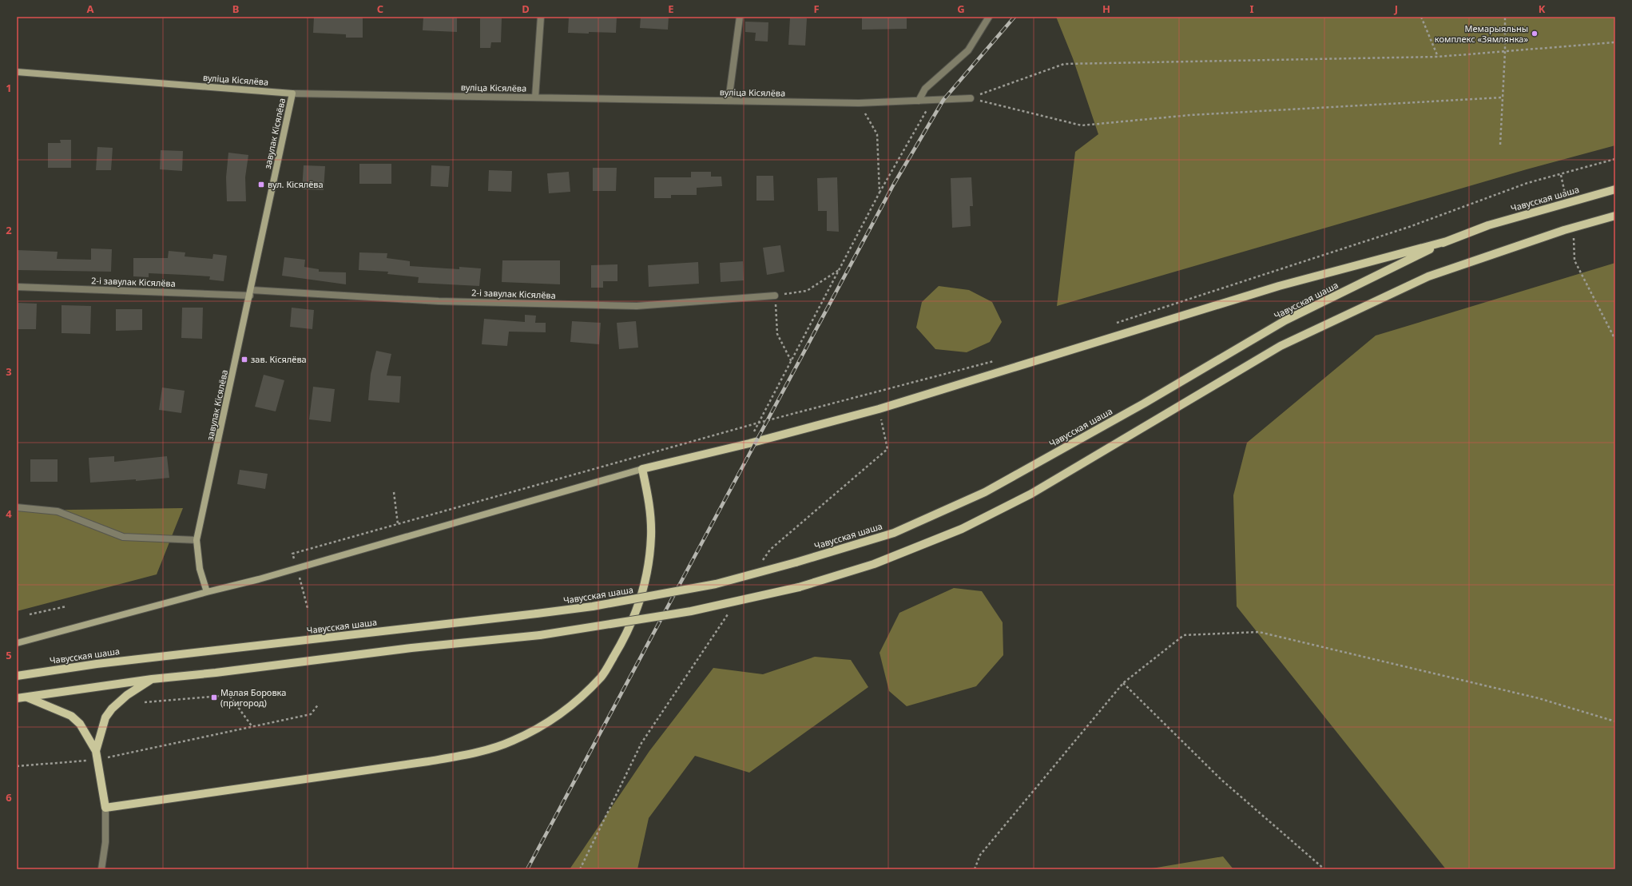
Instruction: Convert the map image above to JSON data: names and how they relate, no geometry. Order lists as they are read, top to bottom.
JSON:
{
  "streets": {
    "main road": ["Чавусская шаша"],
    "street": ["вуліца Кісялёва", "завулак Кісялёва", "2-і завулак Кісялёва"]
  },
  "crossings": [
    ["вуліца Кісялёва", "завулак Кісялёва"],
    ["завулак Кісялёва", "2-і завулак Кісялёва"]
  ],
  "places": {
    "other": ["Мемарыяльны комплекс «Зямлянка»"],
    "transit": ["вул. Кісялёва", "зав. Кісялёва", "Малая Боровка (пригород)"]
  },
  "grid": {
    "columns": [
      "A",
      "B",
      "C",
      "D",
      "E",
      "F",
      "G",
      "H",
      "I",
      "J",
      "K"
    ],
    "rows": [
      "1",
      "2",
      "3",
      "4",
      "5",
      "6"
    ]
  }
}
